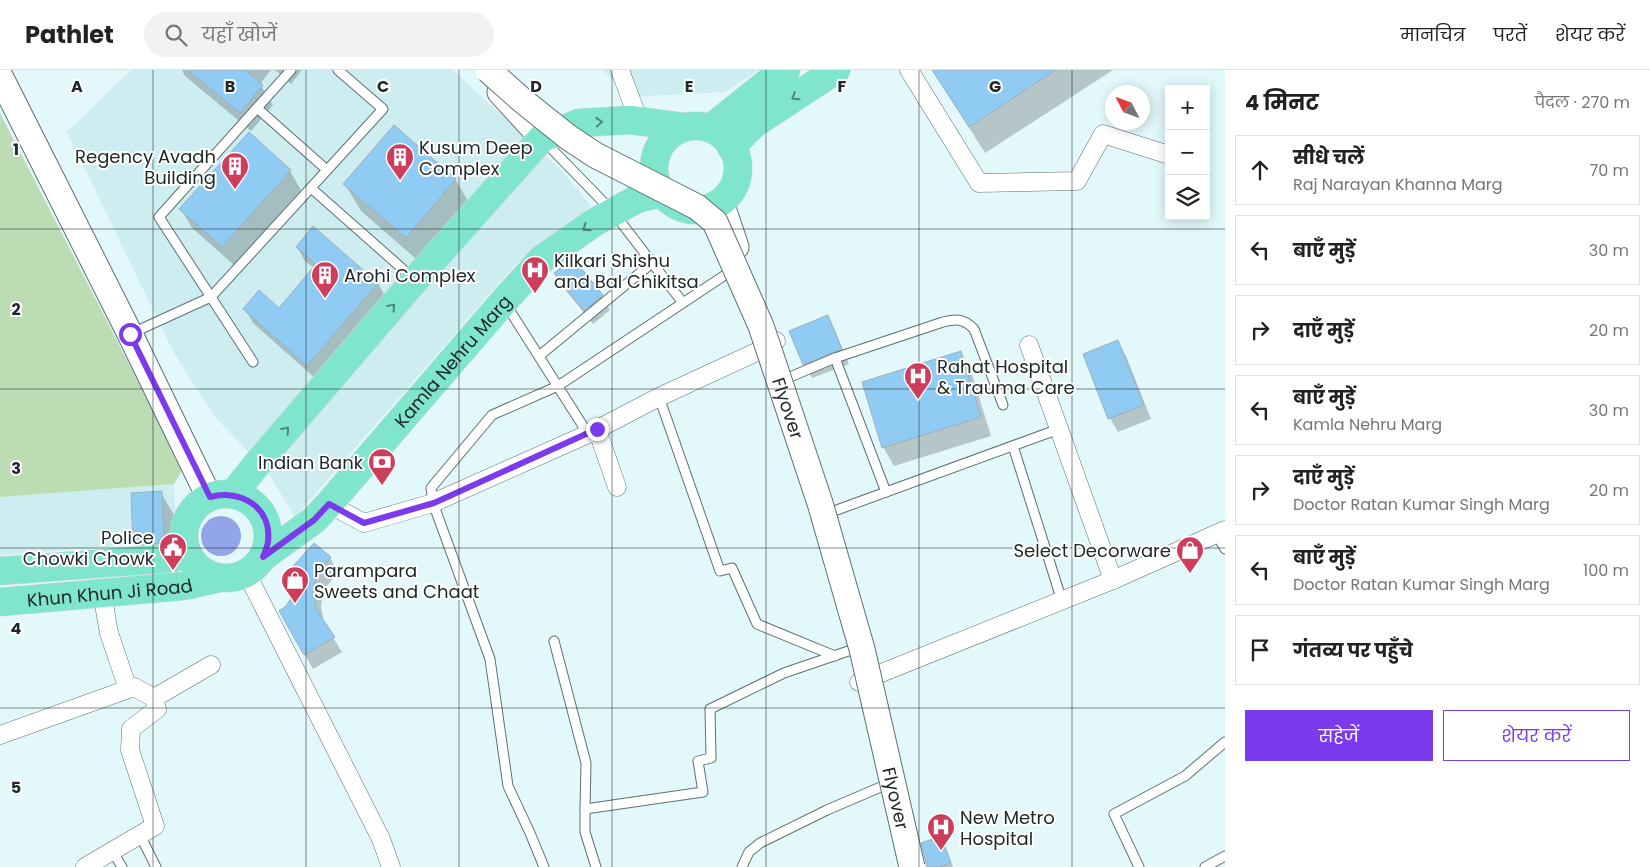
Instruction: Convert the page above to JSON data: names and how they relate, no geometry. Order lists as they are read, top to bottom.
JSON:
{
  "streets": {
    "main road": ["Kamla Nehru Marg", "Flyover", "Khun Khun Ji Road"]
  },
  "crossings": [
    ["Kamla Nehru Marg", "Khun Khun Ji Road"]
  ],
  "places": {
    "building": ["Kusum Deep Complex", "Regency Avadh Building", "Arohi Complex"],
    "hospital": ["Kilkari Shishu and Bal Chikitsa", "Rahat Hospital & Trauma Care", "New Metro Hospital"],
    "bank": ["Indian Bank"],
    "public building": ["Police Chowki Chowk"],
    "shop": ["Select Decorware", "Parampara Sweets and Chaat"]
  },
  "north": "top left",
  "page": {
    "header": "Pathlet",
    "search": "यहाँ खोजें",
    "nav": ["मानचित्र", "परतें", "शेयर करें"],
    "heading": ["4 मिनट", "पैदल · 270 m"],
    "map_buttons": ["+", "−"],
    "list": [
      ["सीधे चलें", "Raj Narayan Khanna Marg", "70 m"],
      ["बाएँ मुड़ें", "30 m"],
      ["दाएँ मुड़ें", "20 m"],
      ["बाएँ मुड़ें", "Kamla Nehru Marg", "30 m"],
      ["दाएँ मुड़ें", "Doctor Ratan Kumar Singh Marg", "20 m"],
      ["बाएँ मुड़ें", "Doctor Ratan Kumar Singh Marg", "100 m"],
      "गंतव्य पर पहुँचे"
    ],
    "buttons": ["सहेजें", "शेयर करें"]
  },
  "grid": {
    "columns": [
      "A",
      "B",
      "C",
      "D",
      "E",
      "F",
      "G"
    ],
    "rows": [
      "1",
      "2",
      "3",
      "4",
      "5"
    ]
  }
}
